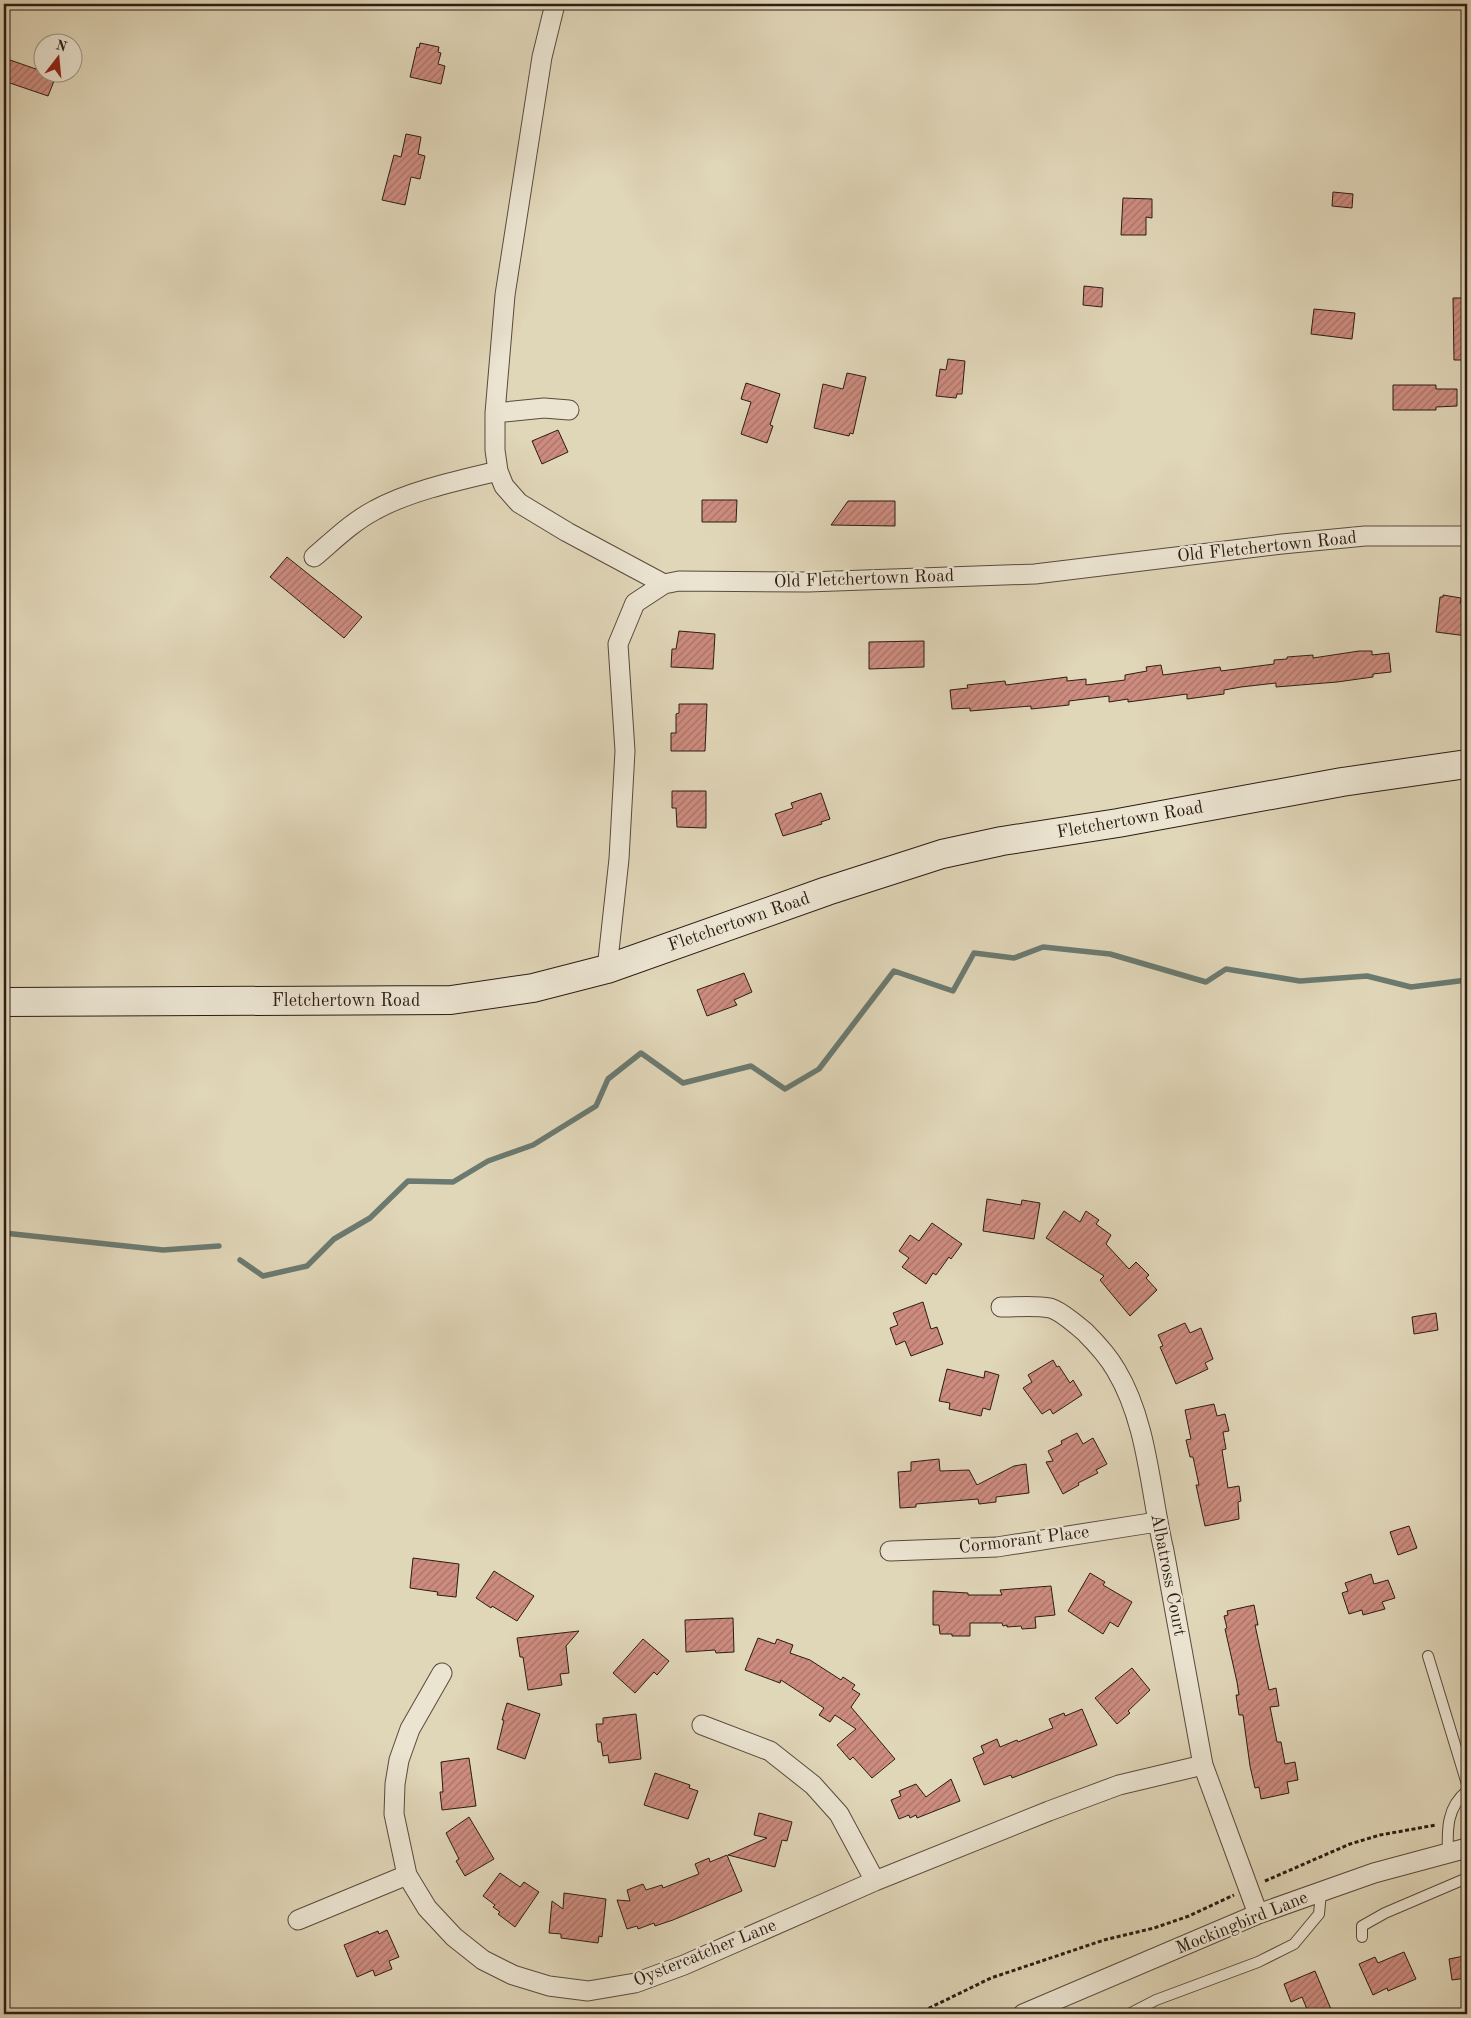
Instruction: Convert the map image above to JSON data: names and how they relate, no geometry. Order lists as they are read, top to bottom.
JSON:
{
  "streets": {
    "street": [
      "Old Fletchertown Road",
      "Fletchertown Road",
      "Cormorant Place",
      "Albatross Court",
      "Mockingbird Lane",
      "Oystercatcher Lane"
    ]
  },
  "crossings": [
    ["Old Fletchertown Road", "Fletchertown Road"],
    ["Cormorant Place", "Albatross Court"],
    ["Albatross Court", "Mockingbird Lane"],
    ["Albatross Court", "Oystercatcher Lane"]
  ],
  "north": "top"
}
